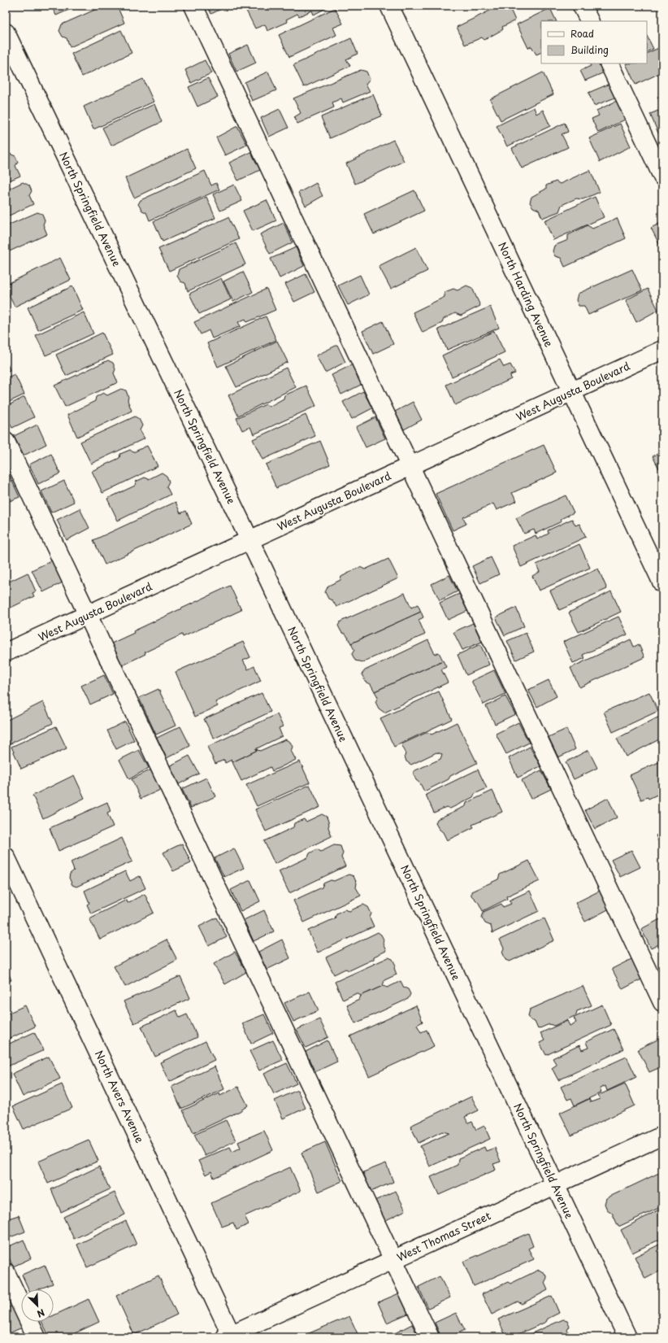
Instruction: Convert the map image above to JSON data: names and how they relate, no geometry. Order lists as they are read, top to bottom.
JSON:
{
  "streets": {
    "street": [
      "North Springfield Avenue",
      "North Harding Avenue",
      "West Augusta Boulevard",
      "North Avers Avenue",
      "West Thomas Street"
    ]
  },
  "crossings": [
    ["North Springfield Avenue", "West Augusta Boulevard"],
    ["North Springfield Avenue", "West Thomas Street"],
    ["North Harding Avenue", "West Augusta Boulevard"],
    ["North Avers Avenue", "West Thomas Street"]
  ],
  "legend": ["Road", "Building"],
  "north": "bottom right"
}
